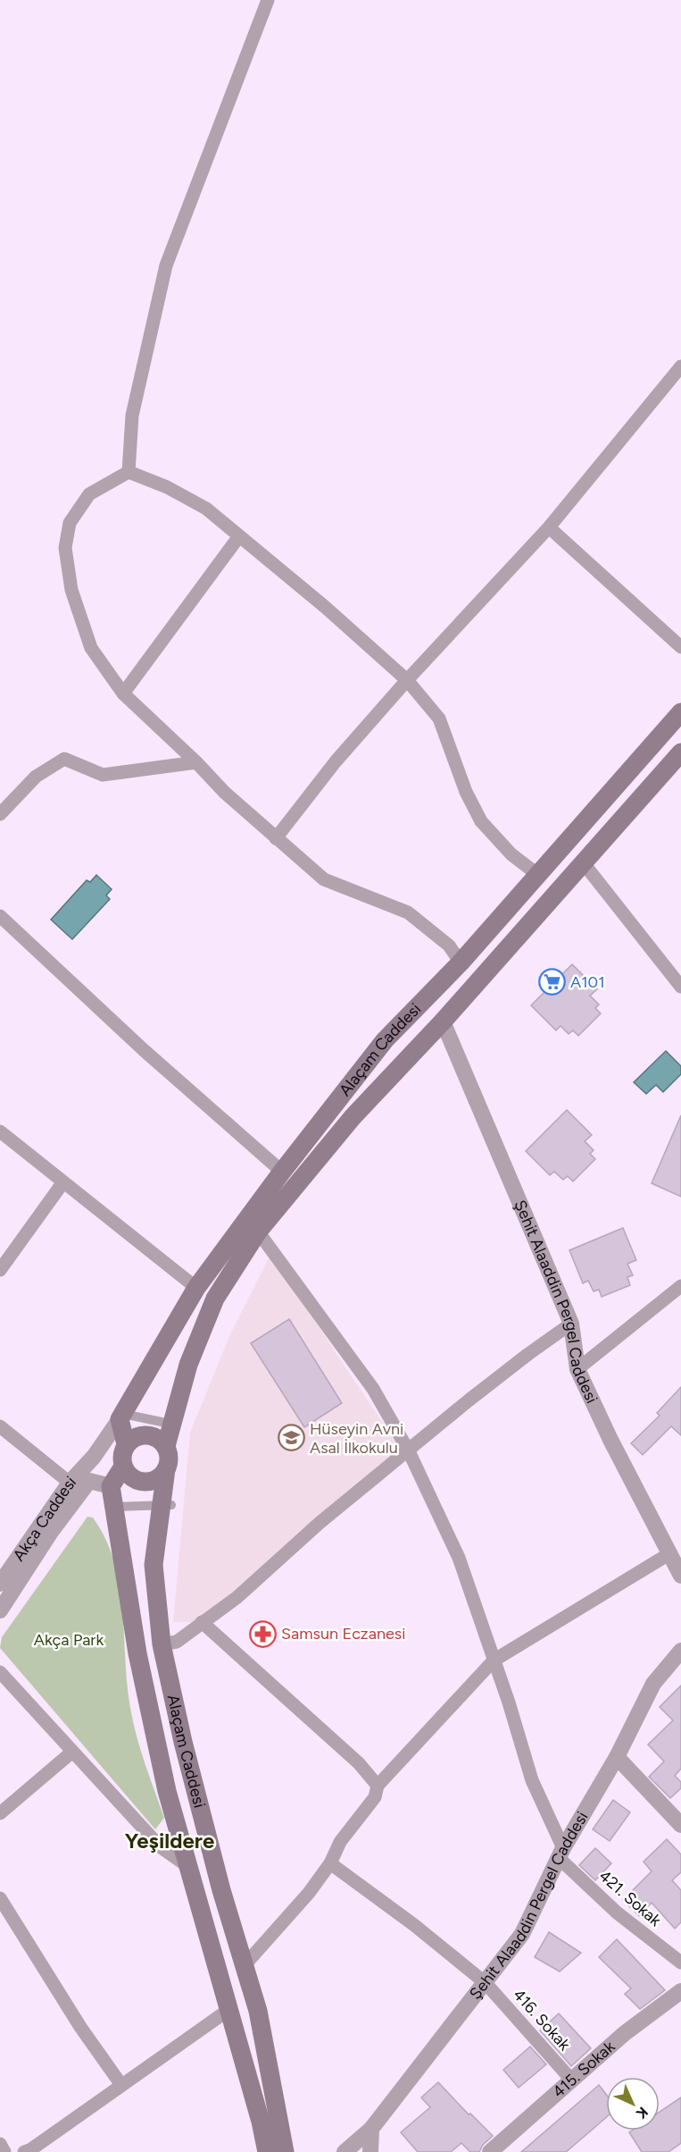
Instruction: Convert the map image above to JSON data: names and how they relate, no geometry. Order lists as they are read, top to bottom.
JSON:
{
  "streets": {
    "main road": ["Alaçam Caddesi"],
    "street": [
      "Şehit Alaaddin Pergel Caddesi",
      "Akça Caddesi",
      "421. Sokak",
      "416. Sokak",
      "415. Sokak"
    ]
  },
  "crossings": [
    ["Alaçam Caddesi", "Şehit Alaaddin Pergel Caddesi"],
    ["Alaçam Caddesi", "Akça Caddesi"],
    ["Şehit Alaaddin Pergel Caddesi", "421. Sokak"],
    ["Şehit Alaaddin Pergel Caddesi", "416. Sokak"],
    ["416. Sokak", "415. Sokak"]
  ],
  "districts": ["Yeşildere"],
  "parks": ["Akça Park"],
  "places": {
    "supermarket": ["A101"],
    "school or university": ["Hüseyin Avni Asal İlkokulu"],
    "pharmacy": ["Samsun Eczanesi"]
  },
  "north": "bottom right"
}
